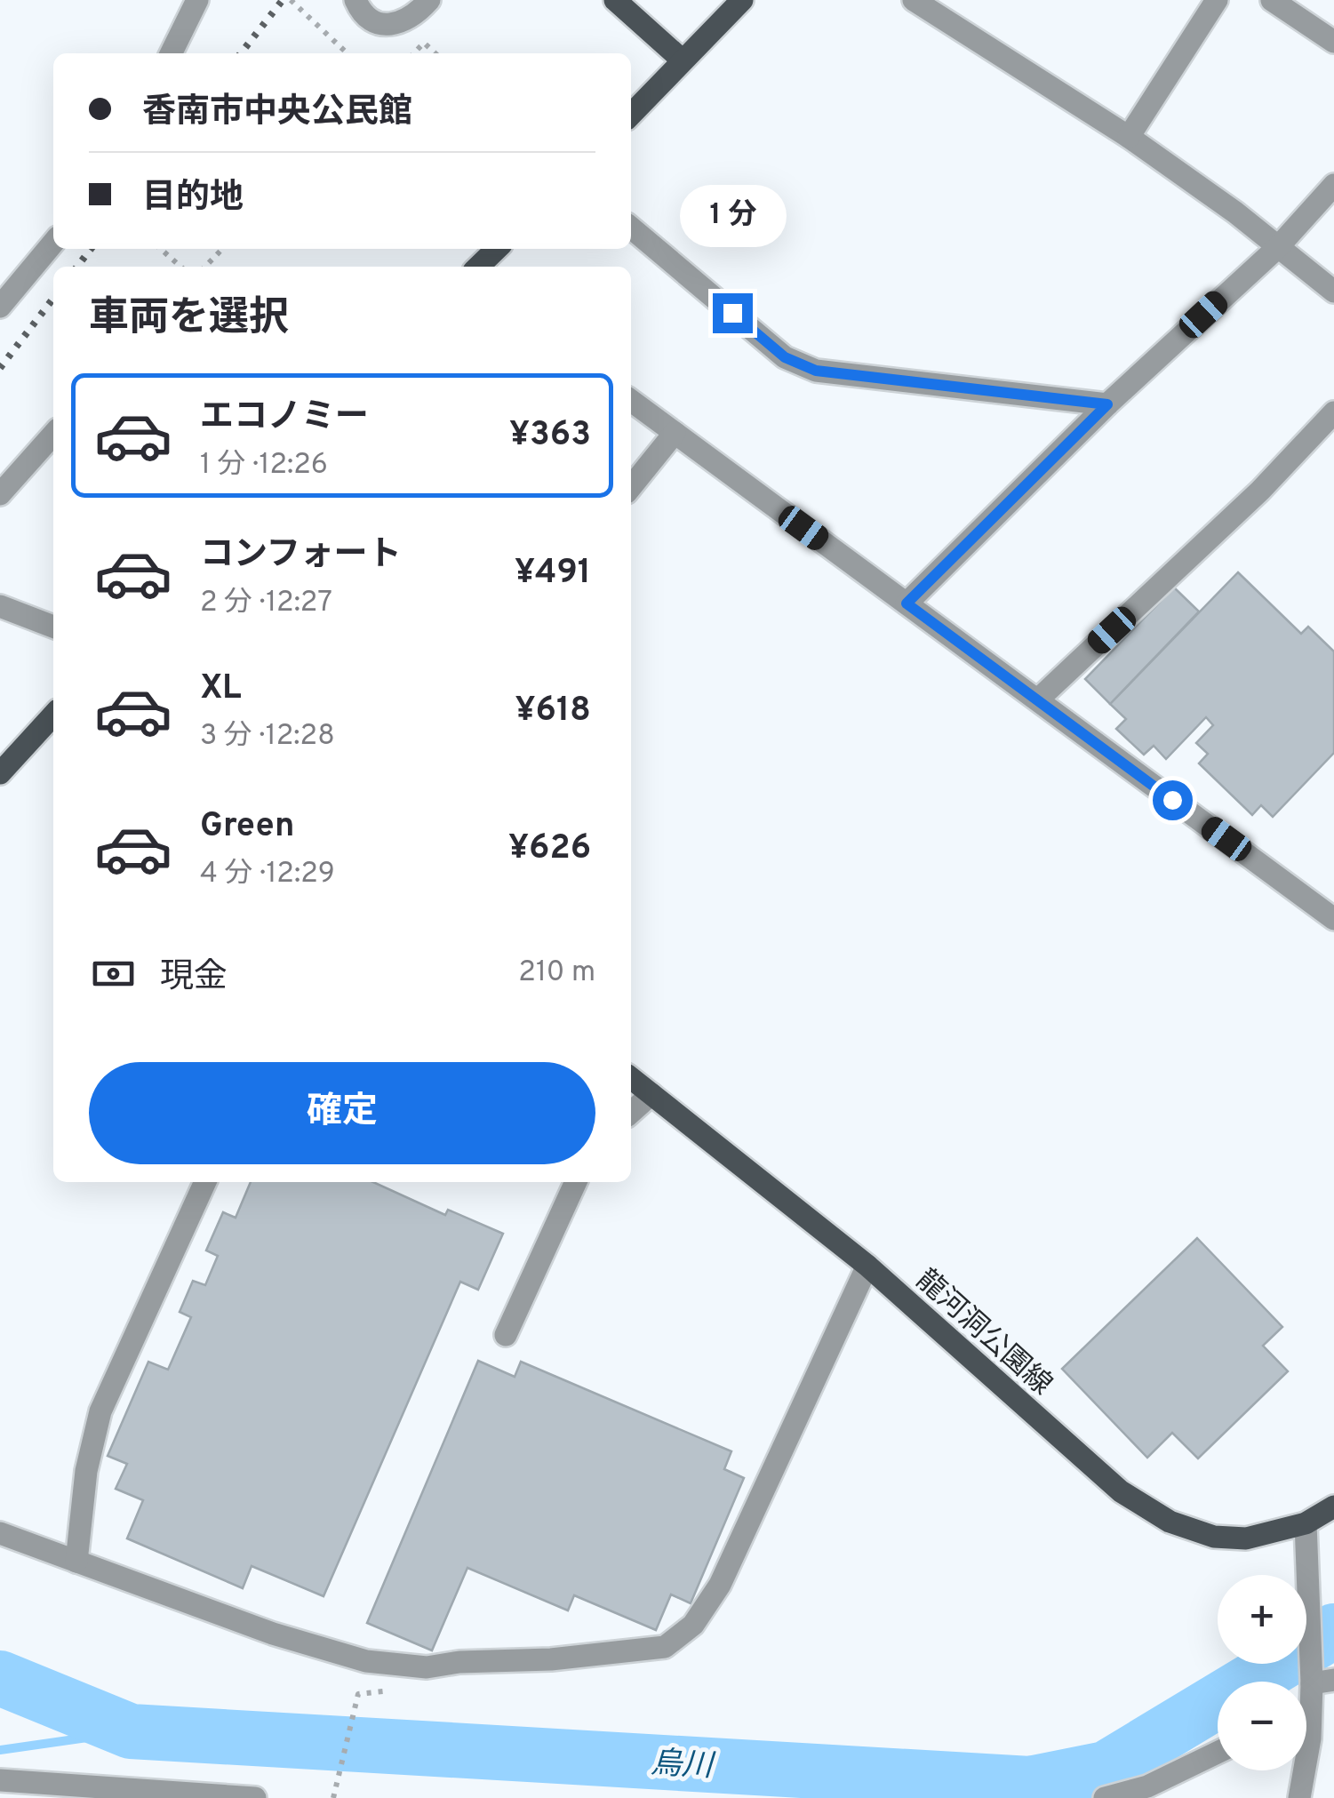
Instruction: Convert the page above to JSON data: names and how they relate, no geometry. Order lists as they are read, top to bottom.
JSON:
{
  "streets": {
    "main road": ["龍河洞公園線"]
  },
  "water": ["烏川"],
  "page": {
    "banner": ["香南市中央公民館", "目的地"],
    "bubble": "1 分",
    "heading": "車両を選択",
    "list": [
      {
        "name": "エコノミー",
        "note": "1 分 · 12:26",
        "value": "¥363"
      },
      {
        "name": "コンフォート",
        "note": "2 分 · 12:27",
        "value": "¥491"
      },
      {
        "name": "XL",
        "note": "3 分 · 12:28",
        "value": "¥618"
      },
      {
        "name": "Green",
        "note": "4 分 · 12:29",
        "value": "¥626"
      }
    ],
    "pay": ["現金", "210 m"],
    "buttons": "確定",
    "map_buttons": ["+", "−"]
  }
}
